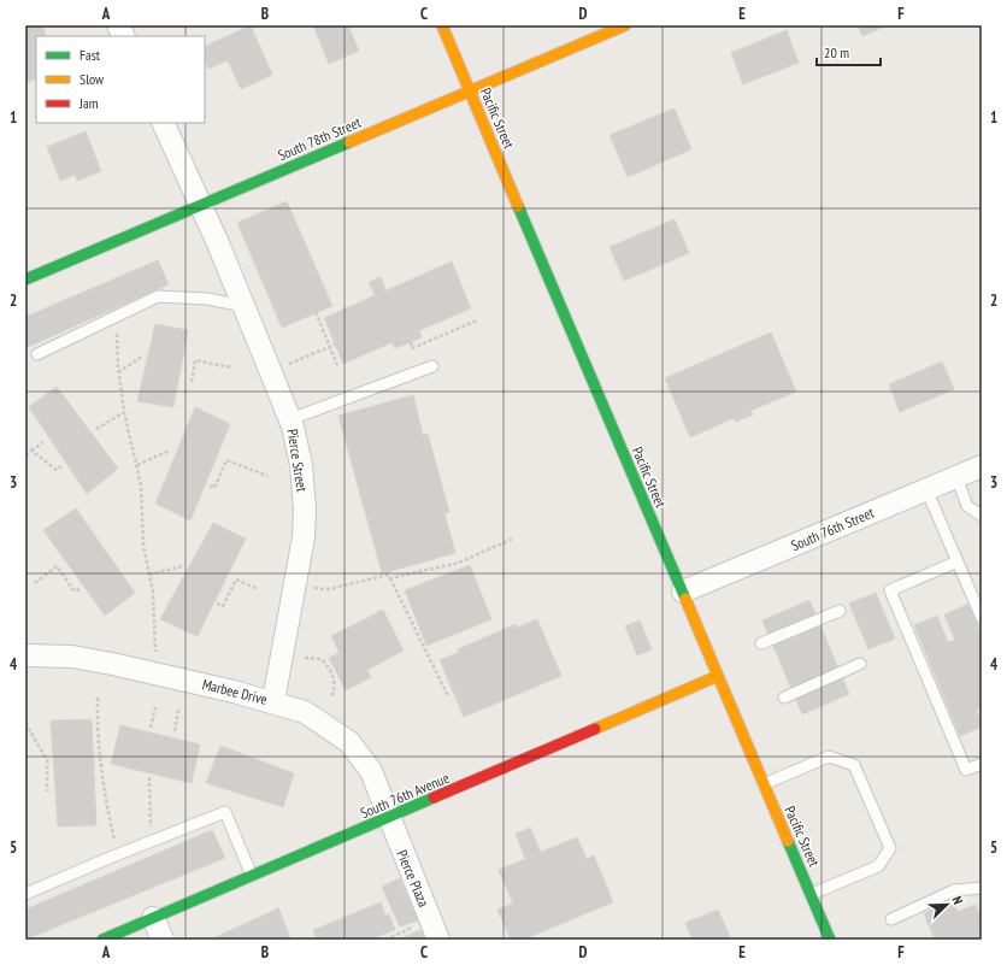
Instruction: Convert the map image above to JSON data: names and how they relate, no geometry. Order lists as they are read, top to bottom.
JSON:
{
  "streets": {
    "main road": ["Pacific Street", "South 78th Street", "South 76th Avenue"],
    "street": [
      "Pierce Street",
      "South 76th Street",
      "Marbee Drive",
      "Pierce Plaza"
    ]
  },
  "crossings": [
    ["Pacific Street", "South 78th Street"],
    ["Pacific Street", "South 76th Street"],
    ["Pacific Street", "South 76th Avenue"],
    ["South 78th Street", "Pierce Street"],
    ["Pierce Street", "Marbee Drive"],
    ["Marbee Drive", "South 76th Avenue"],
    ["Marbee Drive", "Pierce Plaza"],
    ["South 76th Avenue", "Pierce Plaza"]
  ],
  "legend": ["Fast", "Slow", "Jam"],
  "scale_bar": "20 m",
  "north": "top right",
  "grid": {
    "columns": [
      "A",
      "B",
      "C",
      "D",
      "E",
      "F"
    ],
    "rows": [
      "1",
      "2",
      "3",
      "4",
      "5"
    ]
  }
}
